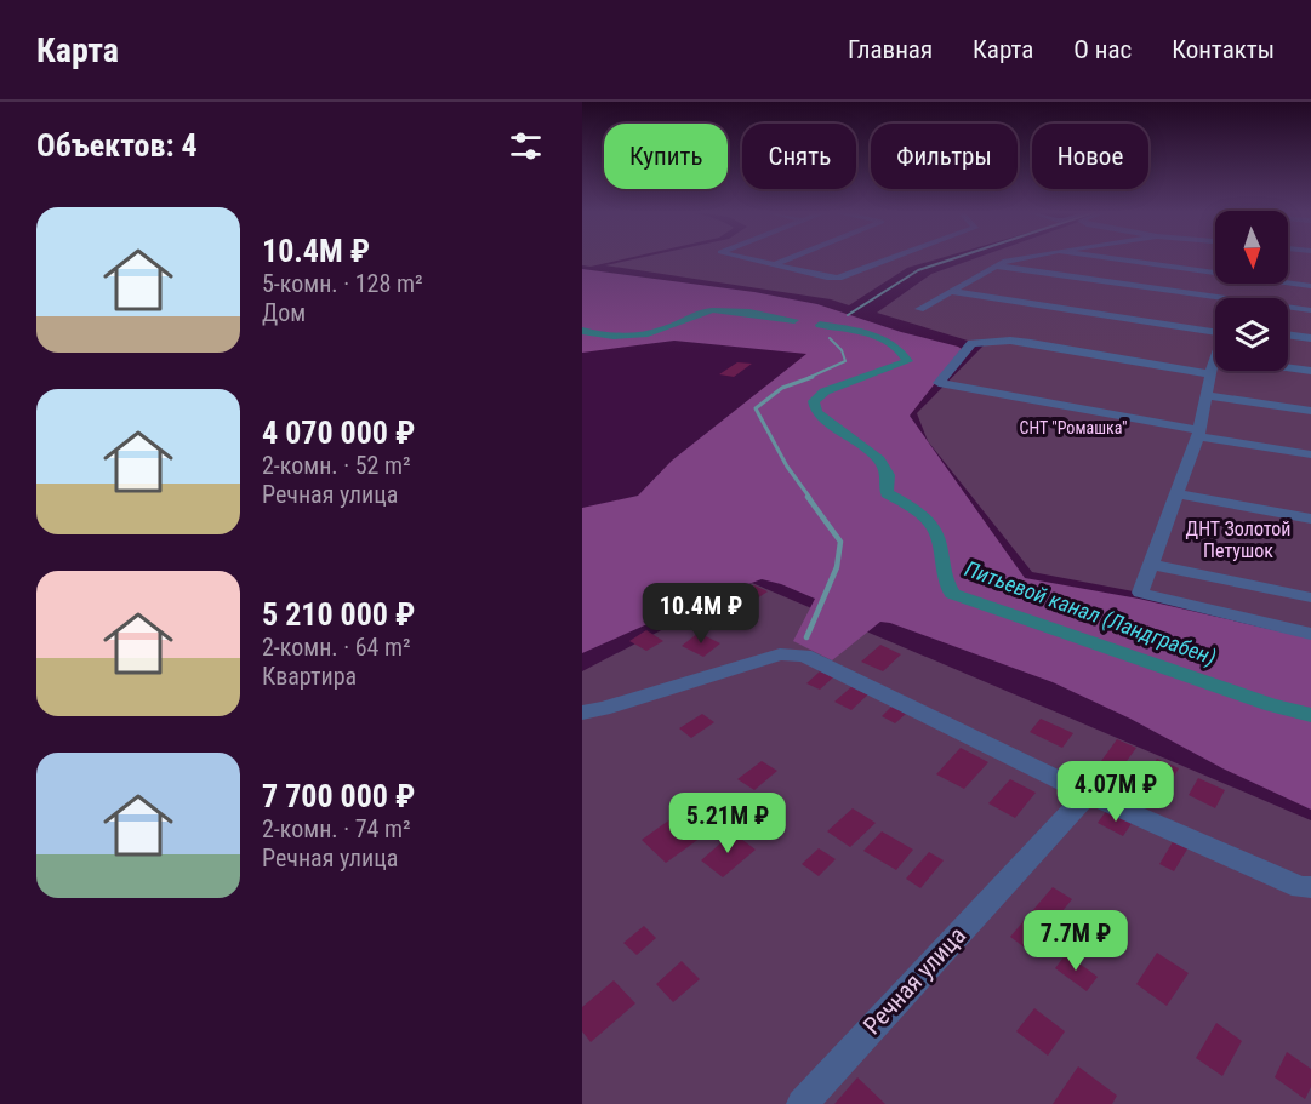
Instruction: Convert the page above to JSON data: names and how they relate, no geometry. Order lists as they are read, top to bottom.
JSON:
{
  "streets": {
    "street": ["Речная улица"]
  },
  "water": ["Питьевой канал (Ландграбен)"],
  "parks": ["СНТ \"Ромашка\"", "ДНТ Золотой Петушок"],
  "north": "bottom",
  "page": {
    "header": "Карта",
    "nav": [
      "Главная",
      "Карта",
      "О нас",
      "Контакты"
    ],
    "heading": "Объектов: 4",
    "chip": [
      "Купить",
      "Снять",
      "Фильтры",
      "Новое"
    ],
    "list": [
      {
        "name": "10.4M ₽",
        "note": "5-комн. · 128 m² · Дом"
      },
      {
        "name": "4 070 000 ₽",
        "note": "2-комн. · 52 m² · Речная улица"
      },
      {
        "name": "5 210 000 ₽",
        "note": "2-комн. · 64 m² · Квартира"
      },
      {
        "name": "7 700 000 ₽",
        "note": "2-комн. · 74 m² · Речная улица"
      }
    ],
    "price": [
      "10.4M ₽",
      "4.07M ₽",
      "5.21M ₽",
      "7.7M ₽"
    ]
  }
}
